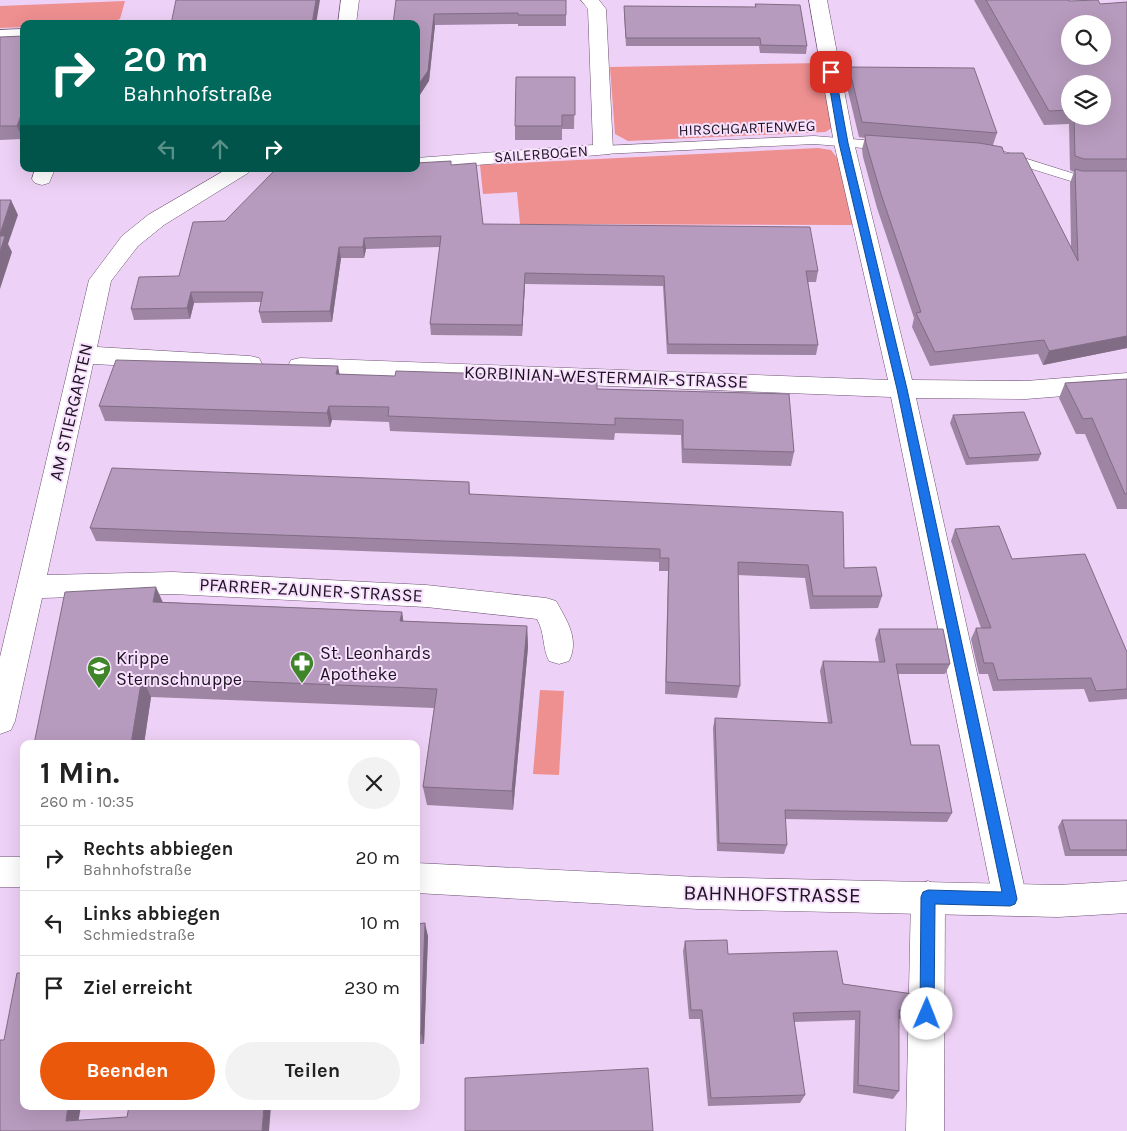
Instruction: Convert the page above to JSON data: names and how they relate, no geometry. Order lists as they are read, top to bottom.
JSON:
{
  "streets": {
    "street": [
      "SAILERBOGEN",
      "KORBINIAN-WESTERMAIR-STRASSE",
      "AM STIERGARTEN",
      "PFARRER-ZAUNER-STRASSE",
      "BAHNHOFSTRASSE"
    ],
    "lane": ["HIRSCHGARTENWEG"]
  },
  "crossings": [
    ["HIRSCHGARTENWEG", "SAILERBOGEN"],
    ["KORBINIAN-WESTERMAIR-STRASSE", "AM STIERGARTEN"],
    ["AM STIERGARTEN", "PFARRER-ZAUNER-STRASSE"]
  ],
  "places": {
    "pharmacy": ["St. Leonhards Apotheke"],
    "school or university": ["Krippe Sternschnuppe"]
  },
  "page": {
    "turn": ["20 m", "Bahnhofstraße"],
    "heading": ["1 Min.", "260 m · 10:35"],
    "list": [
      {
        "name": "Rechts abbiegen",
        "note": "Bahnhofstraße",
        "value": "20 m"
      },
      {
        "name": "Links abbiegen",
        "note": "Schmiedstraße",
        "value": "10 m"
      },
      {
        "name": "Ziel erreicht",
        "value": "230 m"
      }
    ],
    "buttons": ["Beenden", "Teilen"]
  }
}
